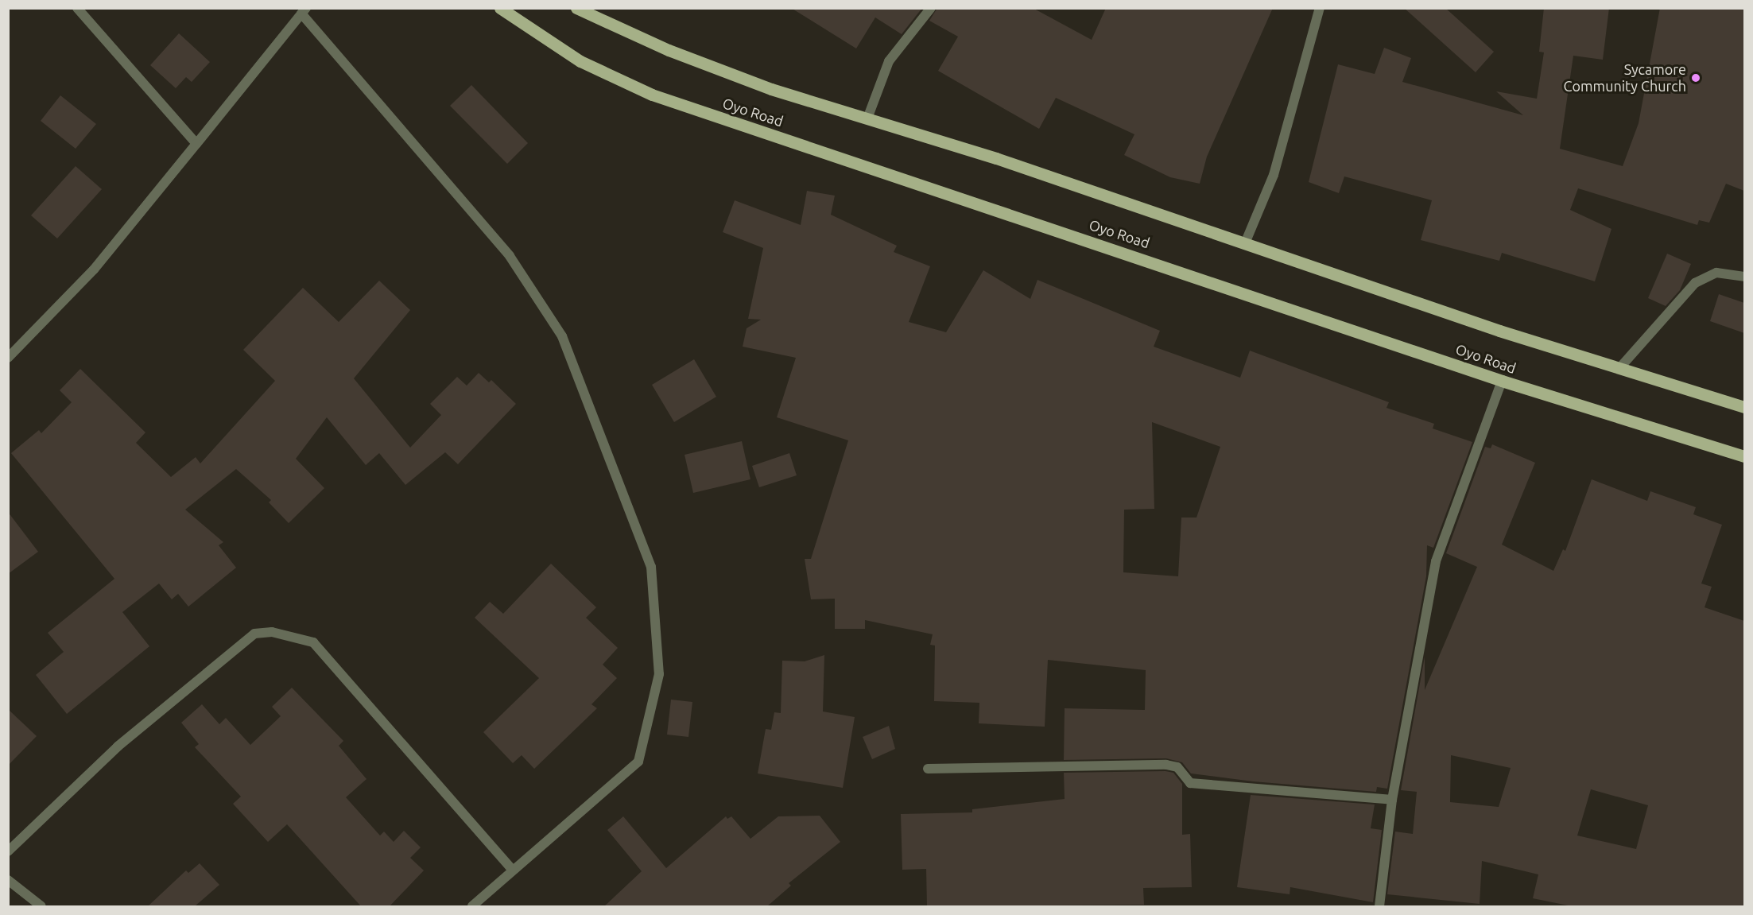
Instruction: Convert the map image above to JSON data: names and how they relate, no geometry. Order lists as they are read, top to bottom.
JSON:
{
  "streets": {
    "main road": ["Oyo Road"]
  },
  "places": ["Sycamore Community Church"]
}
